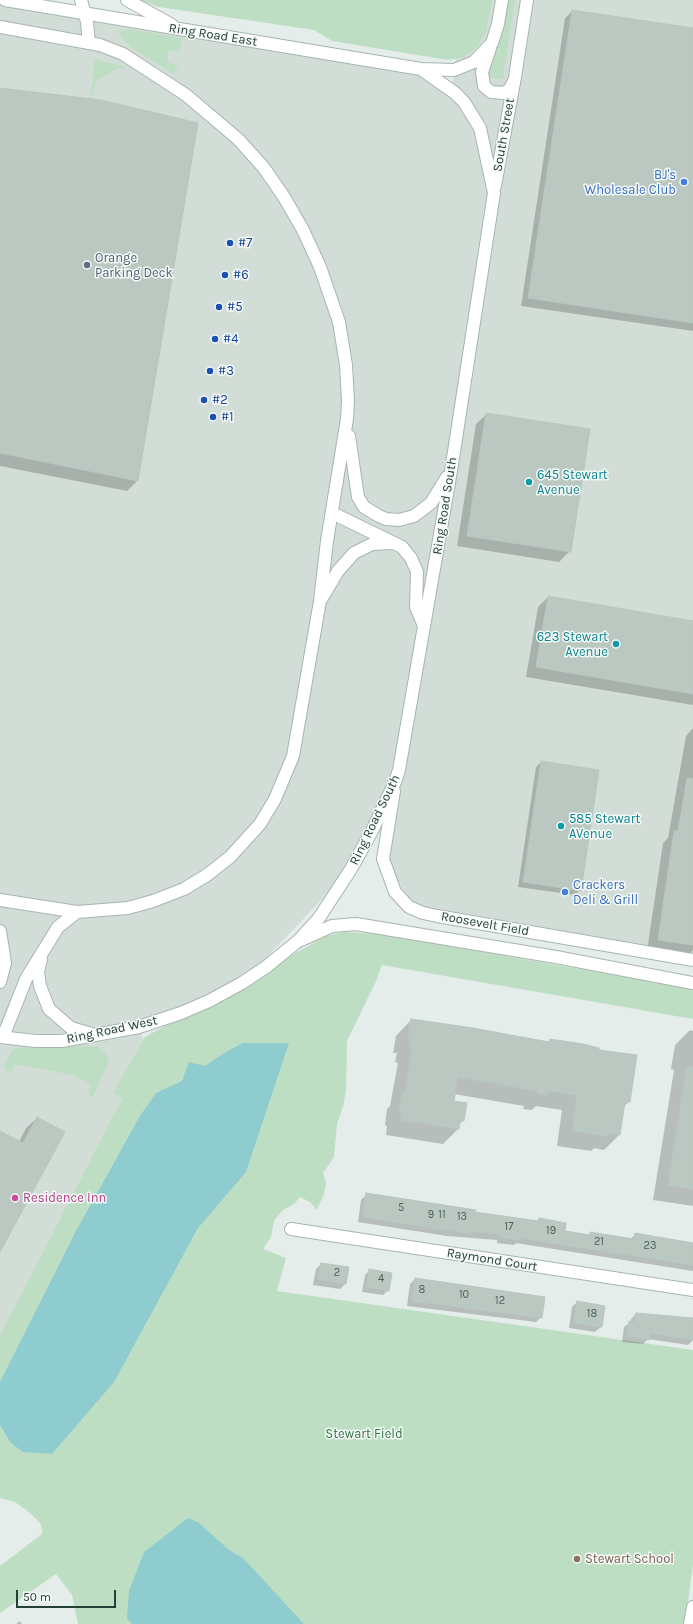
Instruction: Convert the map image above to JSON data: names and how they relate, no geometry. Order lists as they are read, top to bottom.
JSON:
{
  "streets": {
    "street": [
      "Ring Road East",
      "South Street",
      "Ring Road South",
      "Roosevelt Field",
      "Ring Road West",
      "Raymond Court"
    ]
  },
  "crossings": [
    ["Ring Road East", "South Street"],
    ["Ring Road East", "Ring Road South"],
    ["South Street", "Ring Road South"],
    ["Ring Road South", "Roosevelt Field"],
    ["Ring Road South", "Ring Road West"],
    ["Roosevelt Field", "Ring Road West"]
  ],
  "parks": ["Stewart Field"],
  "places": [
    "BJ's Wholesale Club",
    "#7",
    "Orange Parking Deck",
    "#6",
    "#5",
    "#4",
    "#3",
    "#2",
    "#1",
    "645 Stewart Avenue",
    "623 Stewart Avenue",
    "585 Stewart AVenue",
    "Crackers Deli & Grill",
    "Residence Inn",
    "Stewart School"
  ],
  "house_numbers": [
    "5",
    "9",
    "11",
    "13",
    "17",
    "19",
    "21",
    "23",
    "2",
    "4",
    "8",
    "10",
    "12",
    "18"
  ],
  "scale_bar": "50 m"
}
